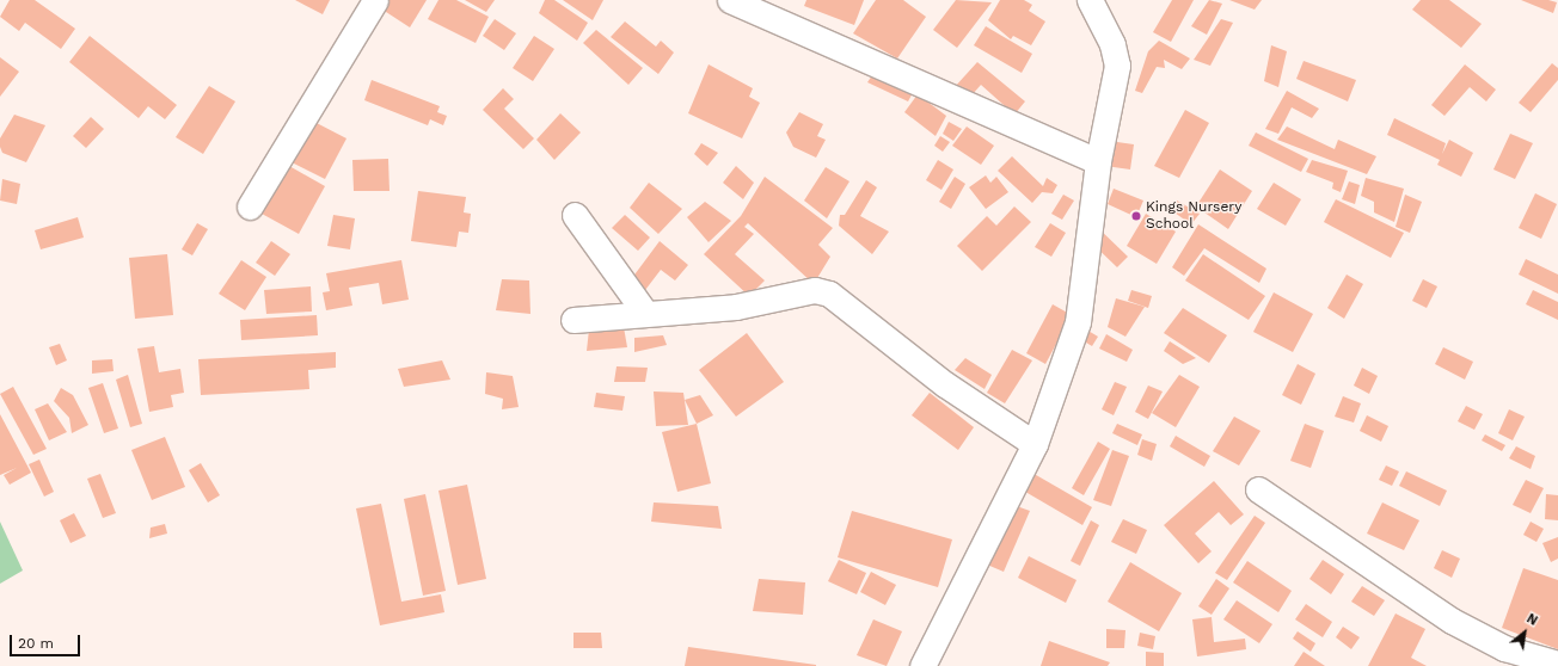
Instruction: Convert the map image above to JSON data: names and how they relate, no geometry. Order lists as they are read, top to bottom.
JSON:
{
  "places": ["Kings Nursery School"],
  "scale_bar": "20 m",
  "north": "top right"
}
